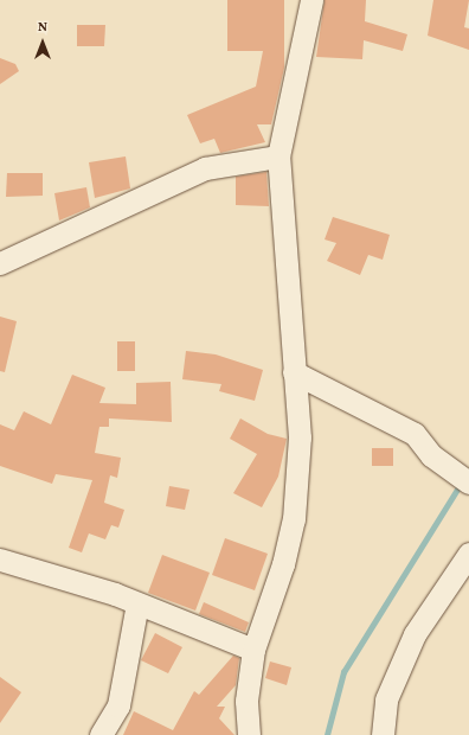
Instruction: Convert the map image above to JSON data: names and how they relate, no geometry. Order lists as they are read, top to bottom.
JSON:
{
  "north": "top"
}
